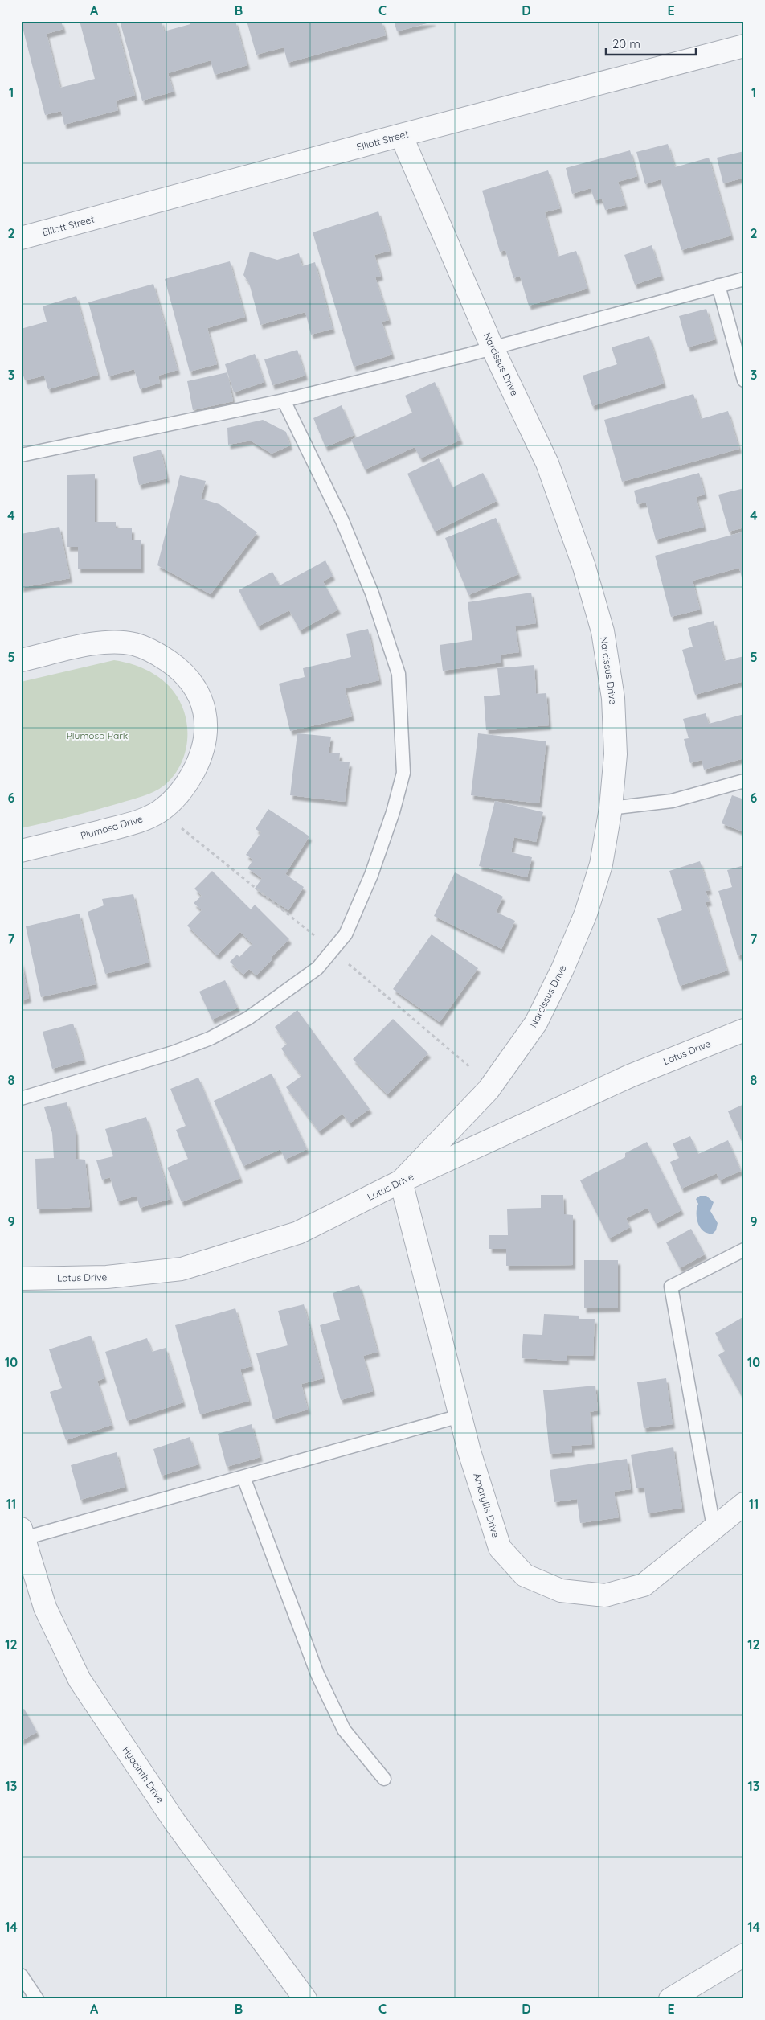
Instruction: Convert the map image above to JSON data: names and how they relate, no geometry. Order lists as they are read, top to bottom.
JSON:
{
  "streets": {
    "street": [
      "Elliott Street",
      "Narcissus Drive",
      "Plumosa Drive",
      "Lotus Drive",
      "Amaryllis Drive",
      "Hyacinth Drive"
    ]
  },
  "crossings": [
    ["Elliott Street", "Narcissus Drive"],
    ["Narcissus Drive", "Lotus Drive"],
    ["Narcissus Drive", "Amaryllis Drive"],
    ["Lotus Drive", "Amaryllis Drive"]
  ],
  "parks": ["Plumosa Park"],
  "scale_bar": "20 m",
  "grid": {
    "columns": [
      "A",
      "B",
      "C",
      "D",
      "E"
    ],
    "rows": [
      "1",
      "2",
      "3",
      "4",
      "5",
      "6",
      "7",
      "8",
      "9",
      "10",
      "11",
      "12",
      "13",
      "14"
    ]
  }
}
